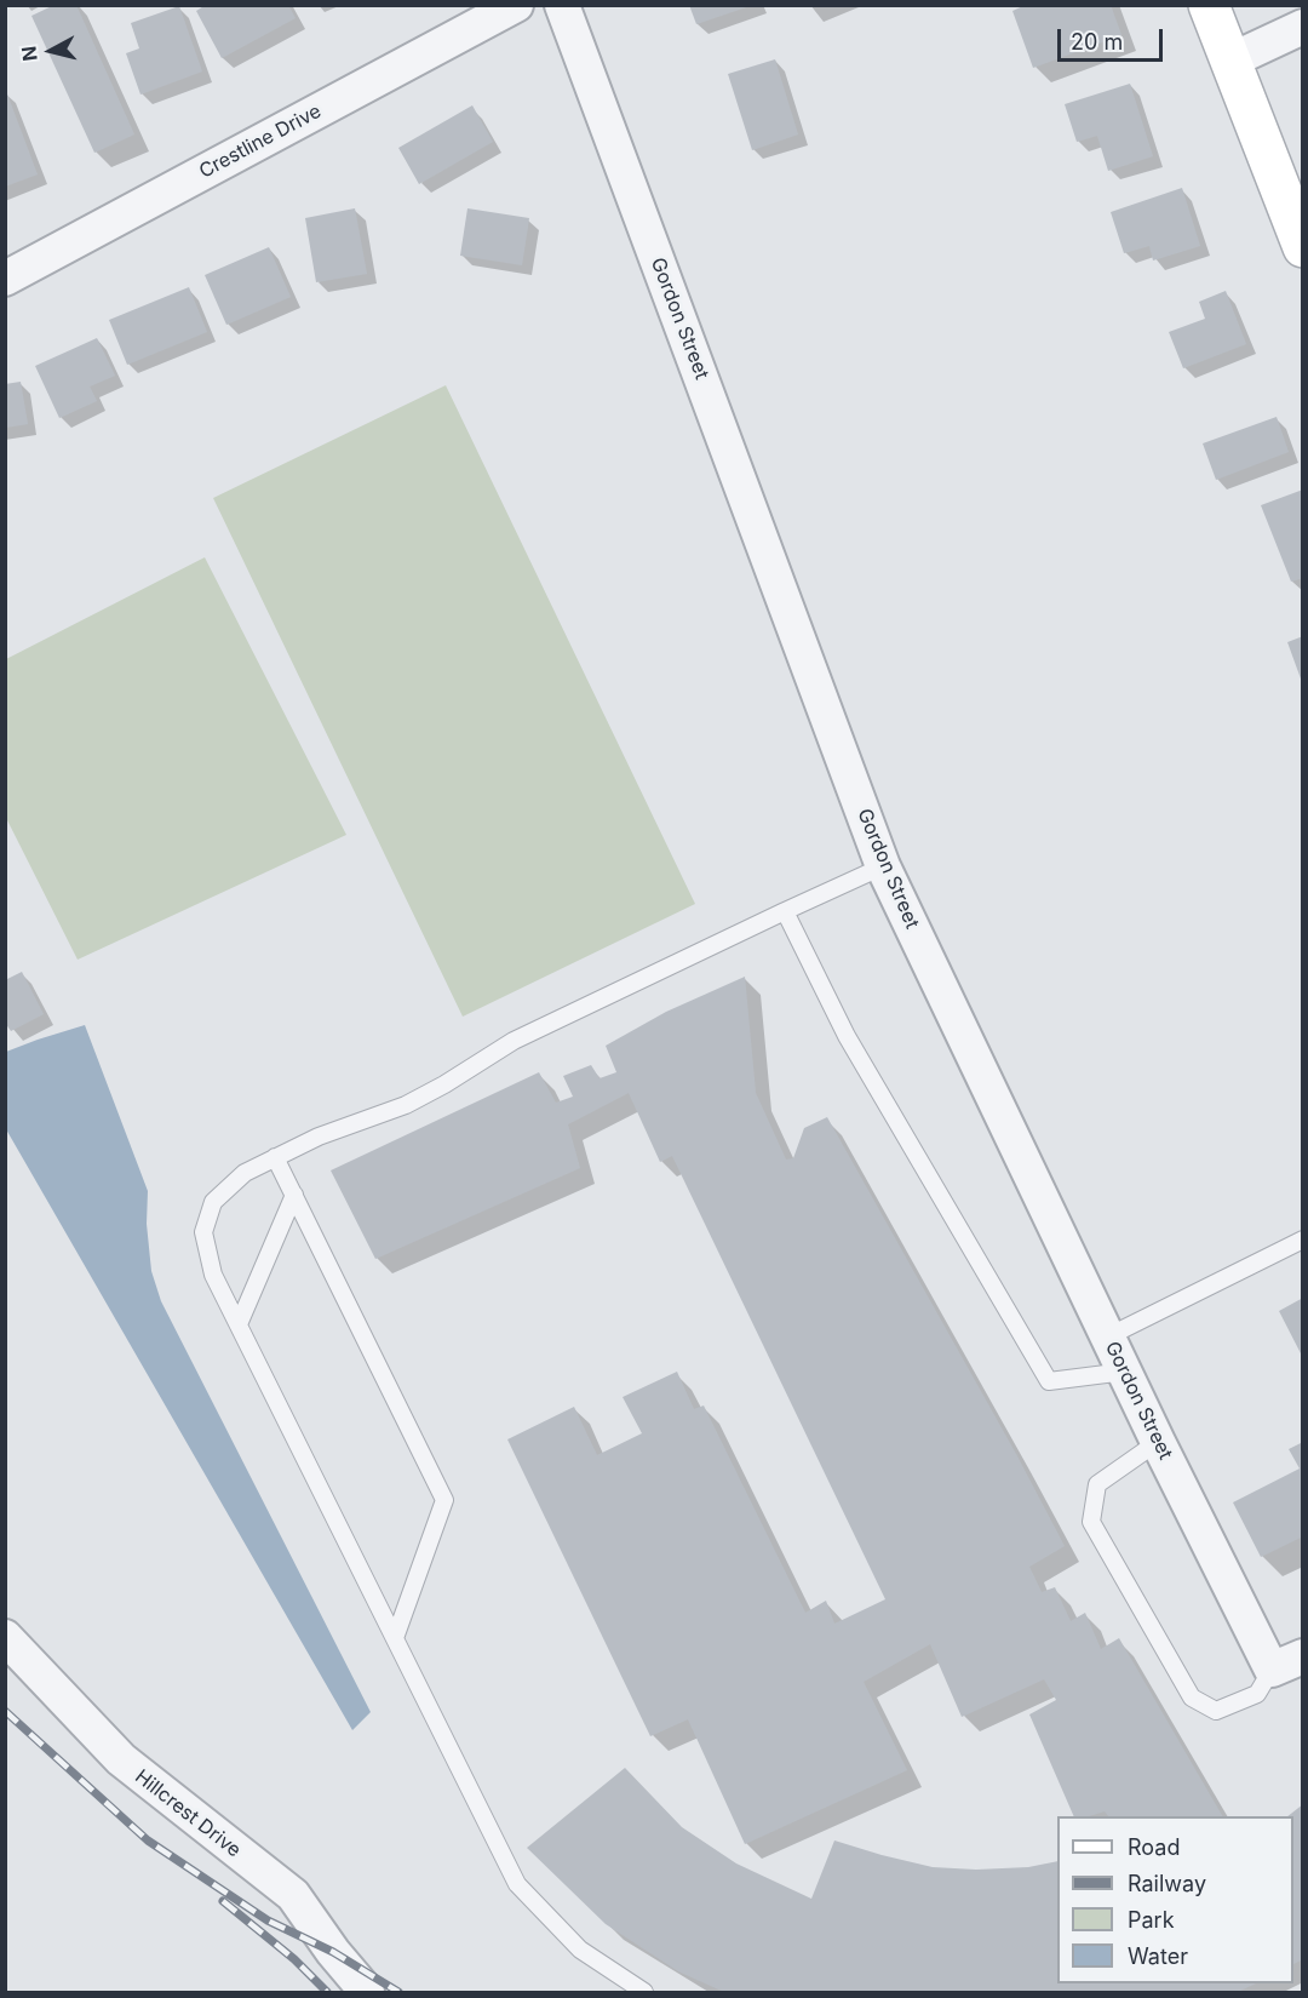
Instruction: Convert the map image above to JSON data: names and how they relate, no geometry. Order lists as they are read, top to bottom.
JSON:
{
  "streets": {
    "street": ["Crestline Drive", "Gordon Street", "Hillcrest Drive"]
  },
  "legend": [
    "Road",
    "Railway",
    "Park",
    "Water"
  ],
  "scale_bar": "20 m",
  "north": "left"
}
